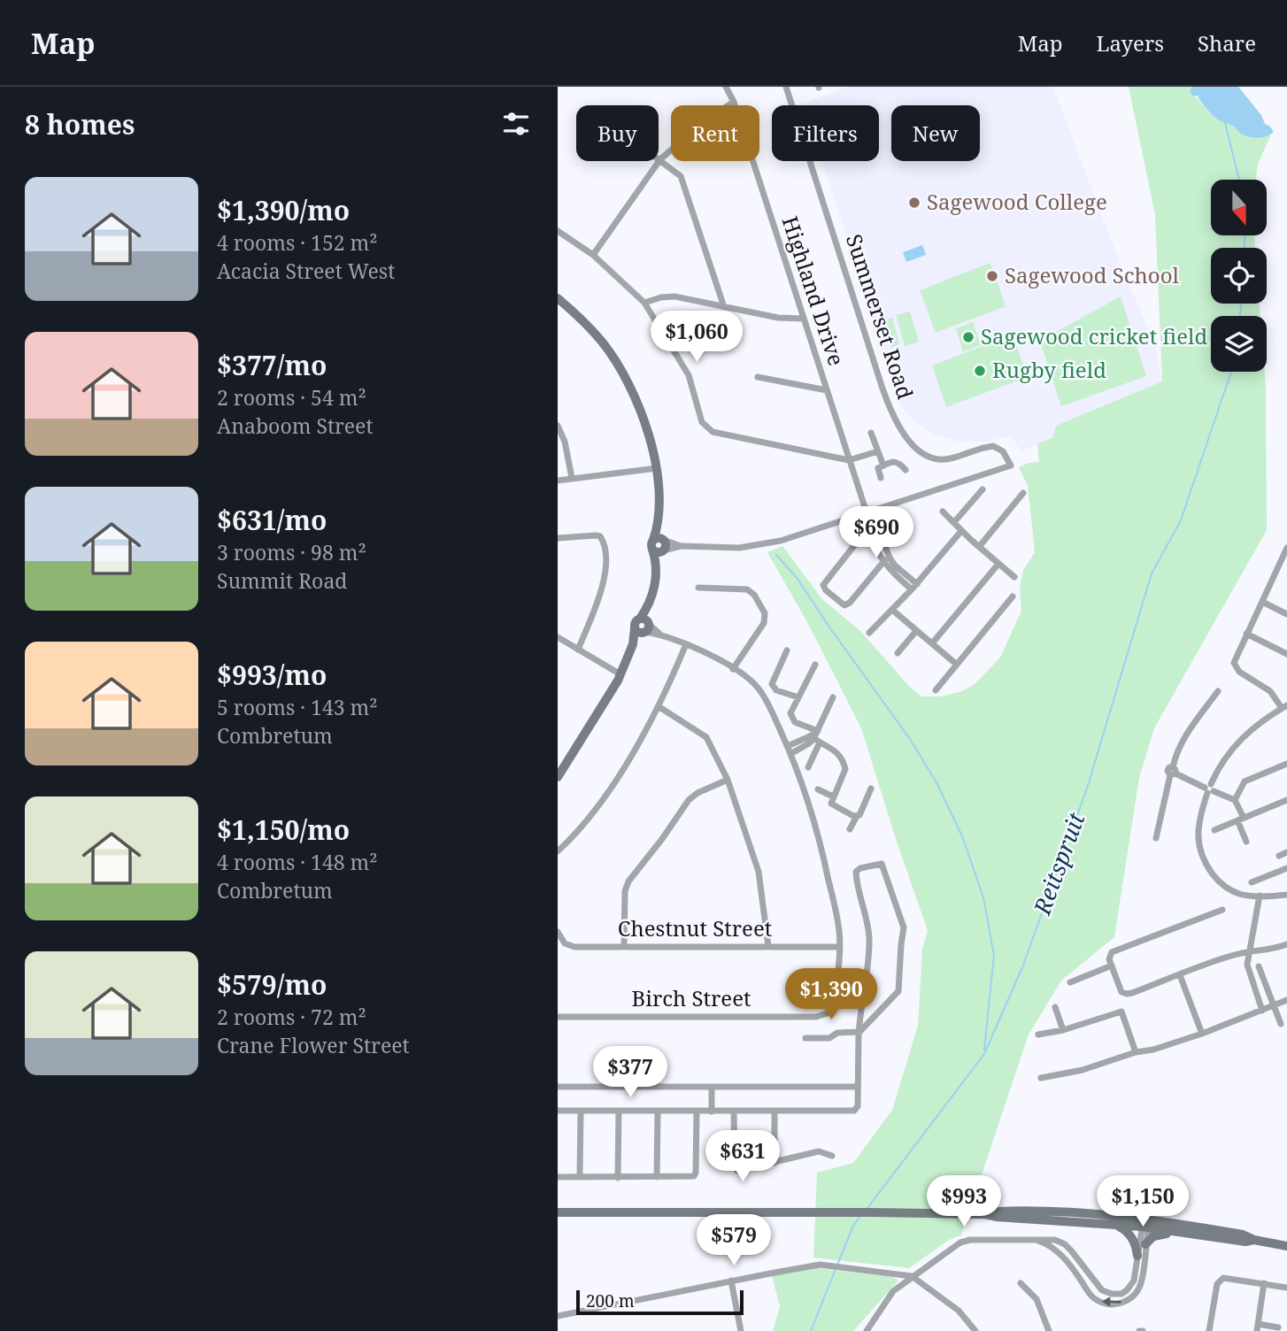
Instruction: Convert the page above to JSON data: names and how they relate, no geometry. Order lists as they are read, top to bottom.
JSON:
{
  "streets": {
    "street": [
      "Highland Drive",
      "Summerset Road",
      "Chestnut Street",
      "Birch Street"
    ]
  },
  "crossings": [
    ["Highland Drive", "Summerset Road"],
    ["Chestnut Street", "Birch Street"]
  ],
  "water": ["Reitspruit"],
  "places": [
    "Sagewood College",
    "Sagewood School",
    "Sagewood cricket field",
    "Rugby field"
  ],
  "scale_bar": "200 m",
  "north": "bottom",
  "page": {
    "header": "Map",
    "nav": ["Map", "Layers", "Share"],
    "heading": "8 homes",
    "chip": [
      "Buy",
      "Rent",
      "Filters",
      "New"
    ],
    "list": [
      {
        "name": "$1,390/mo",
        "note": "4 rooms · 152 m² · Acacia Street West"
      },
      {
        "name": "$377/mo",
        "note": "2 rooms · 54 m² · Anaboom Street"
      },
      {
        "name": "$631/mo",
        "note": "3 rooms · 98 m² · Summit Road"
      },
      {
        "name": "$993/mo",
        "note": "5 rooms · 143 m² · Combretum"
      },
      {
        "name": "$1,150/mo",
        "note": "4 rooms · 148 m² · Combretum"
      },
      {
        "name": "$579/mo",
        "note": "2 rooms · 72 m² · Crane Flower Street"
      }
    ],
    "price": [
      "$1,060",
      "$690",
      "$1,390",
      "$377",
      "$631",
      "$993",
      "$1,150",
      "$579"
    ],
    "scale": "200 m"
  }
}
